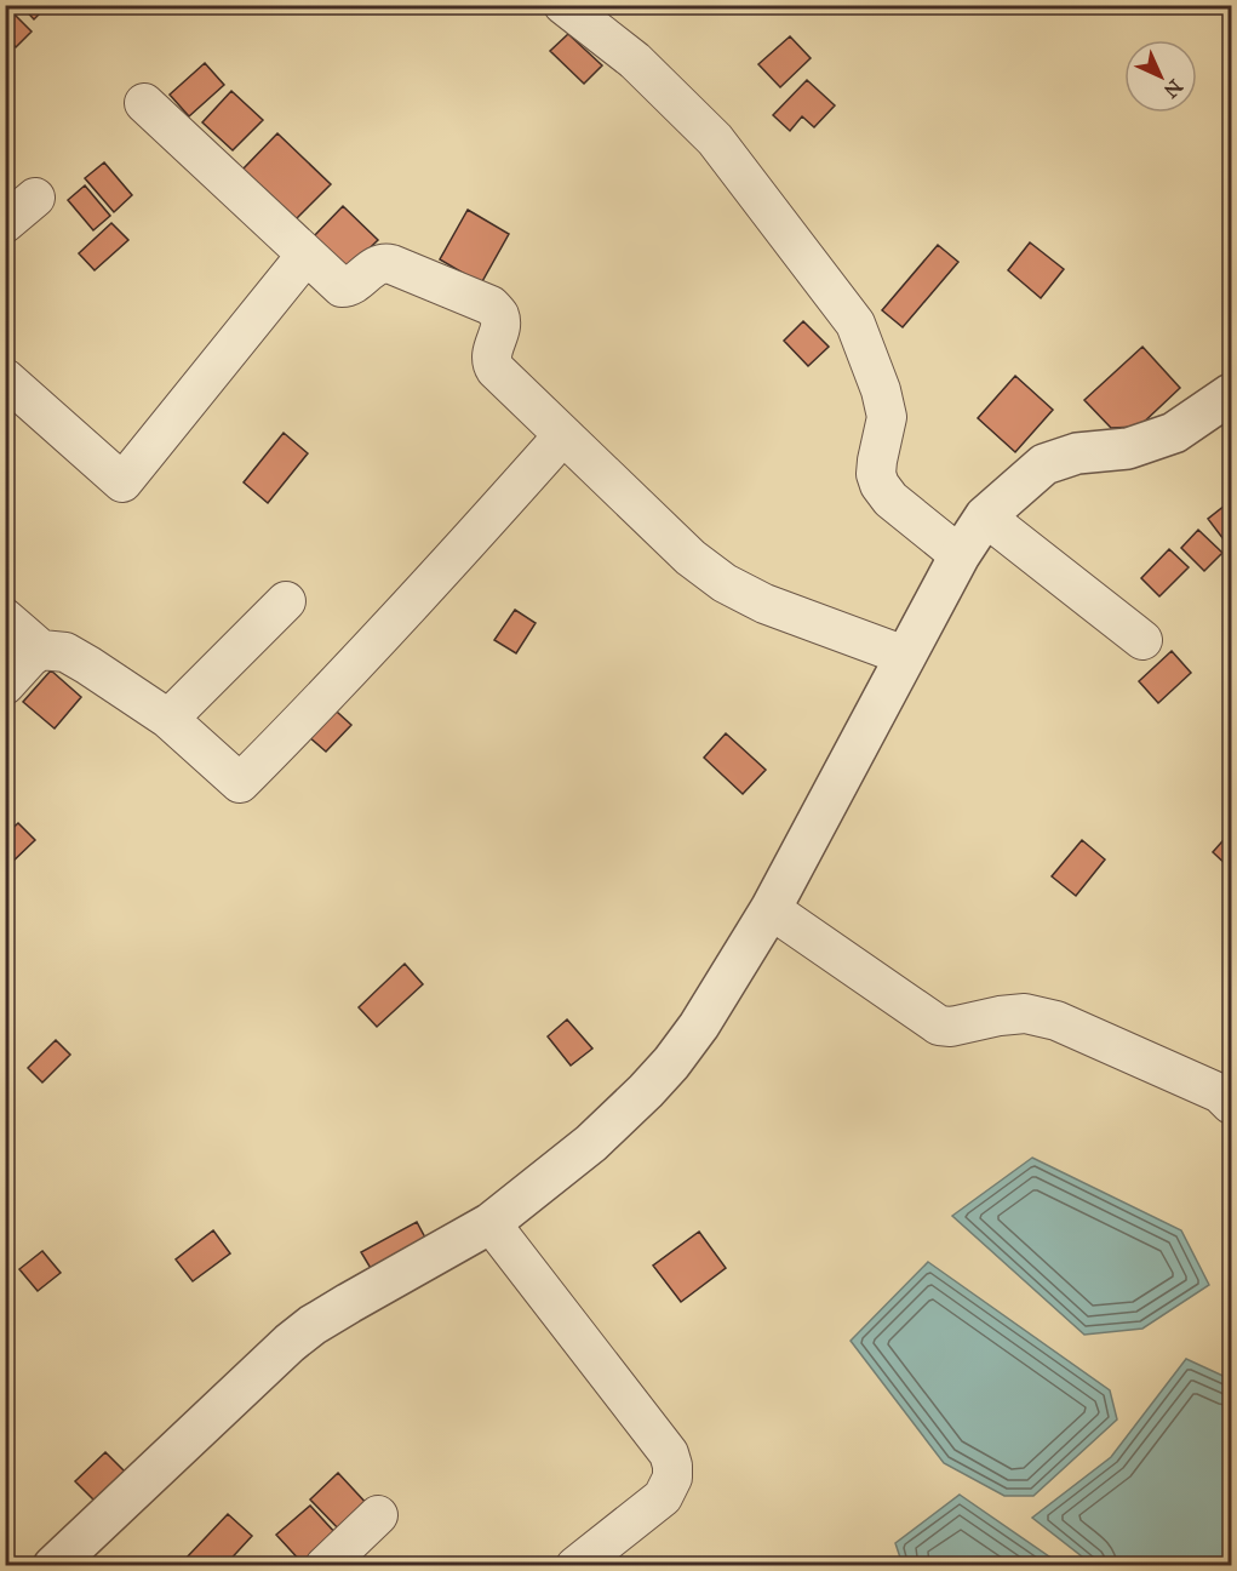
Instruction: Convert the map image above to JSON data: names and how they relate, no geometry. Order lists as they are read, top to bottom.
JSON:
{
  "north": "bottom right"
}
